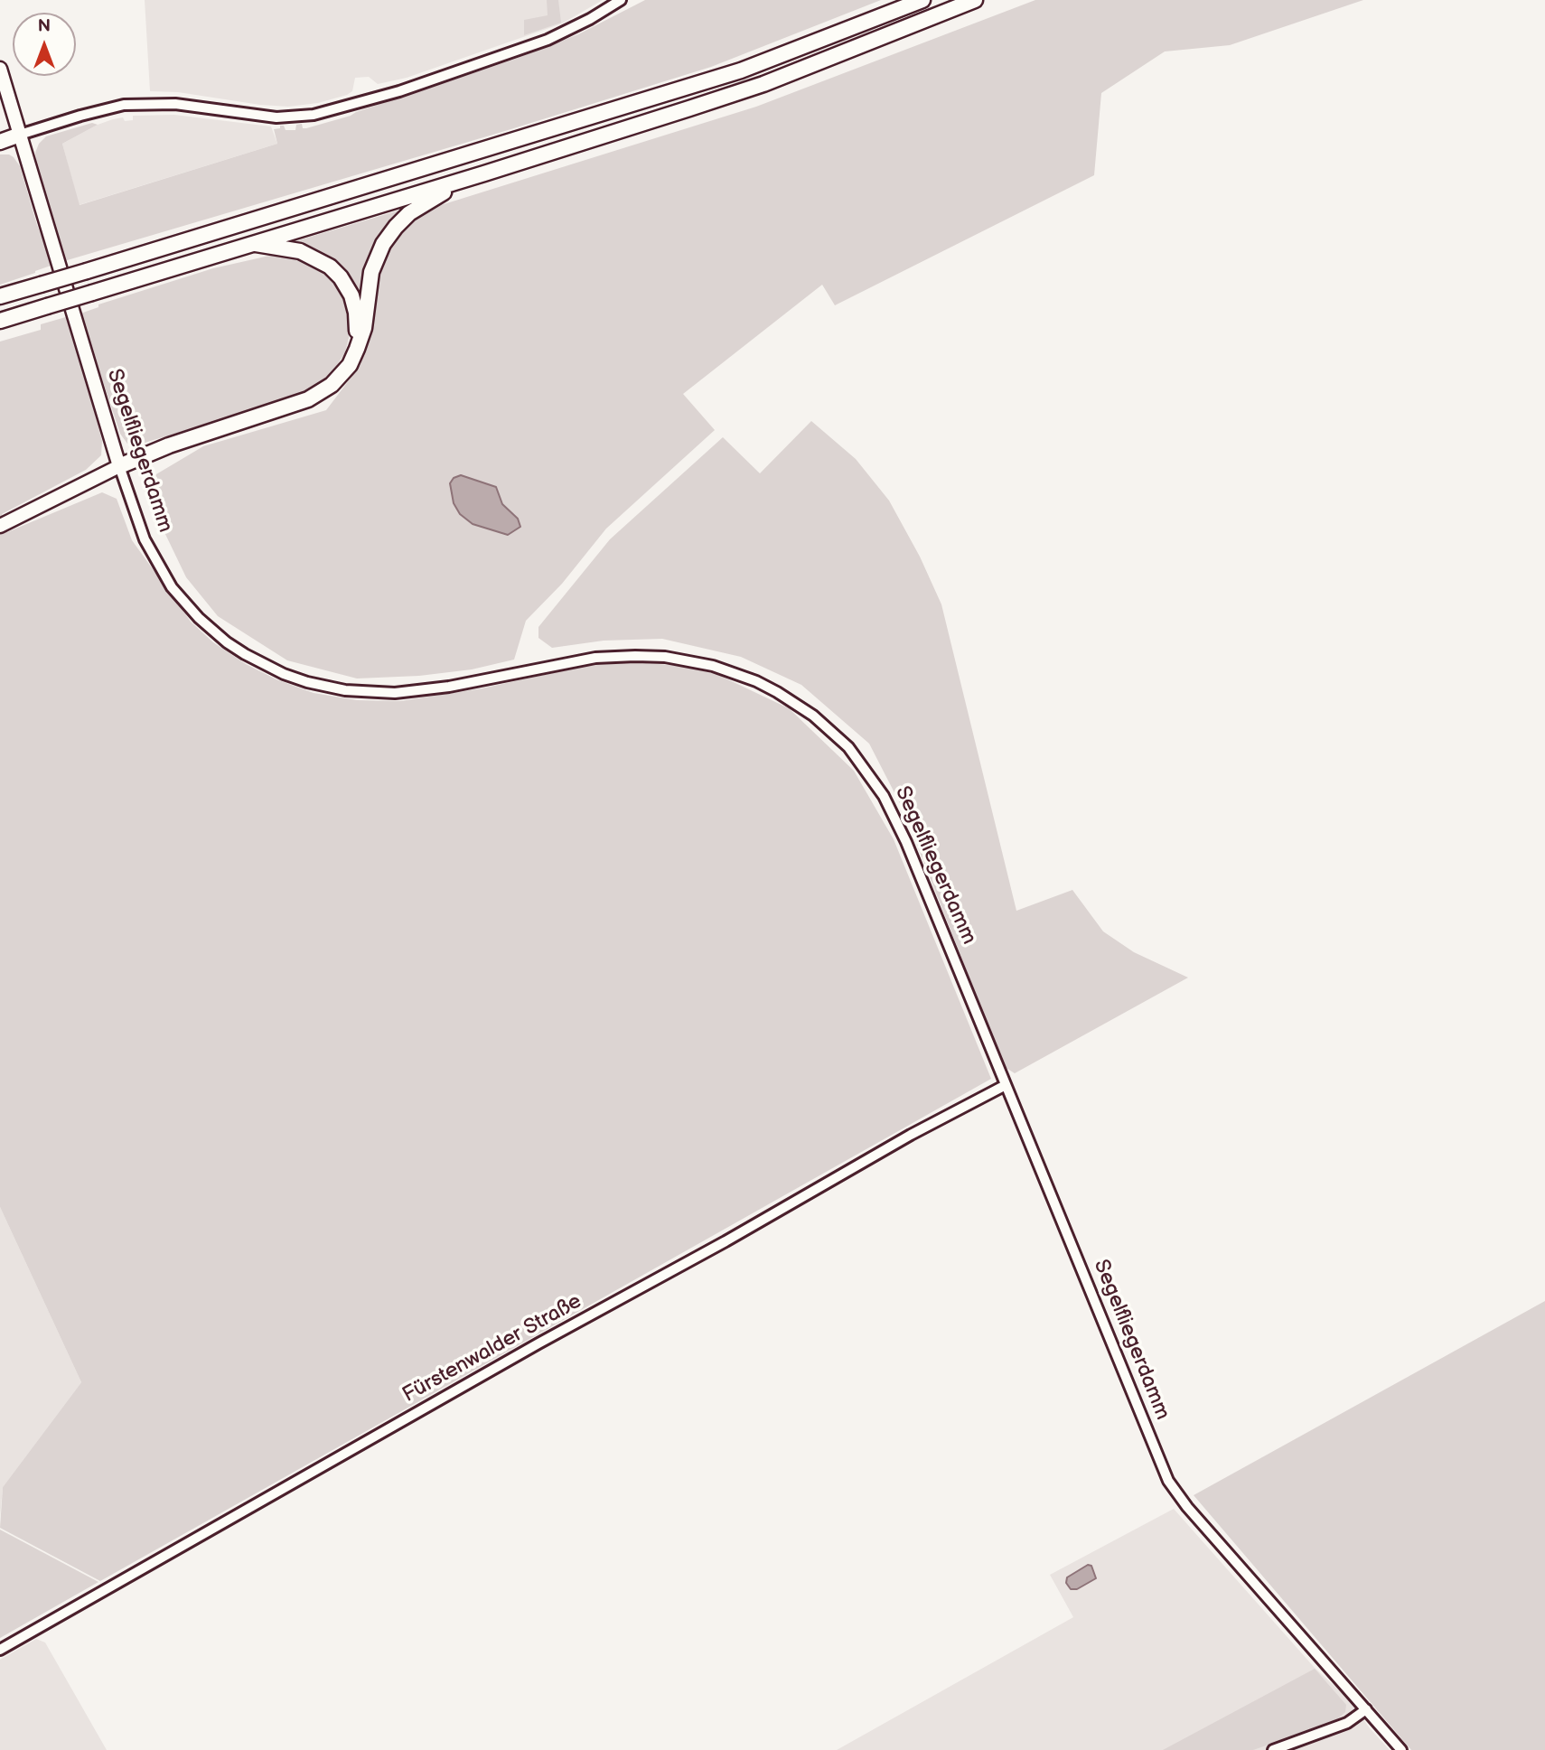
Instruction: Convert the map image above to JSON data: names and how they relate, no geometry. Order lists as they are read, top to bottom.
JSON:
{
  "streets": {
    "main road": ["Segelfliegerdamm"],
    "street": ["Fürstenwalder Straße"]
  },
  "crossings": [
    ["Segelfliegerdamm", "Fürstenwalder Straße"]
  ],
  "north": "top"
}
